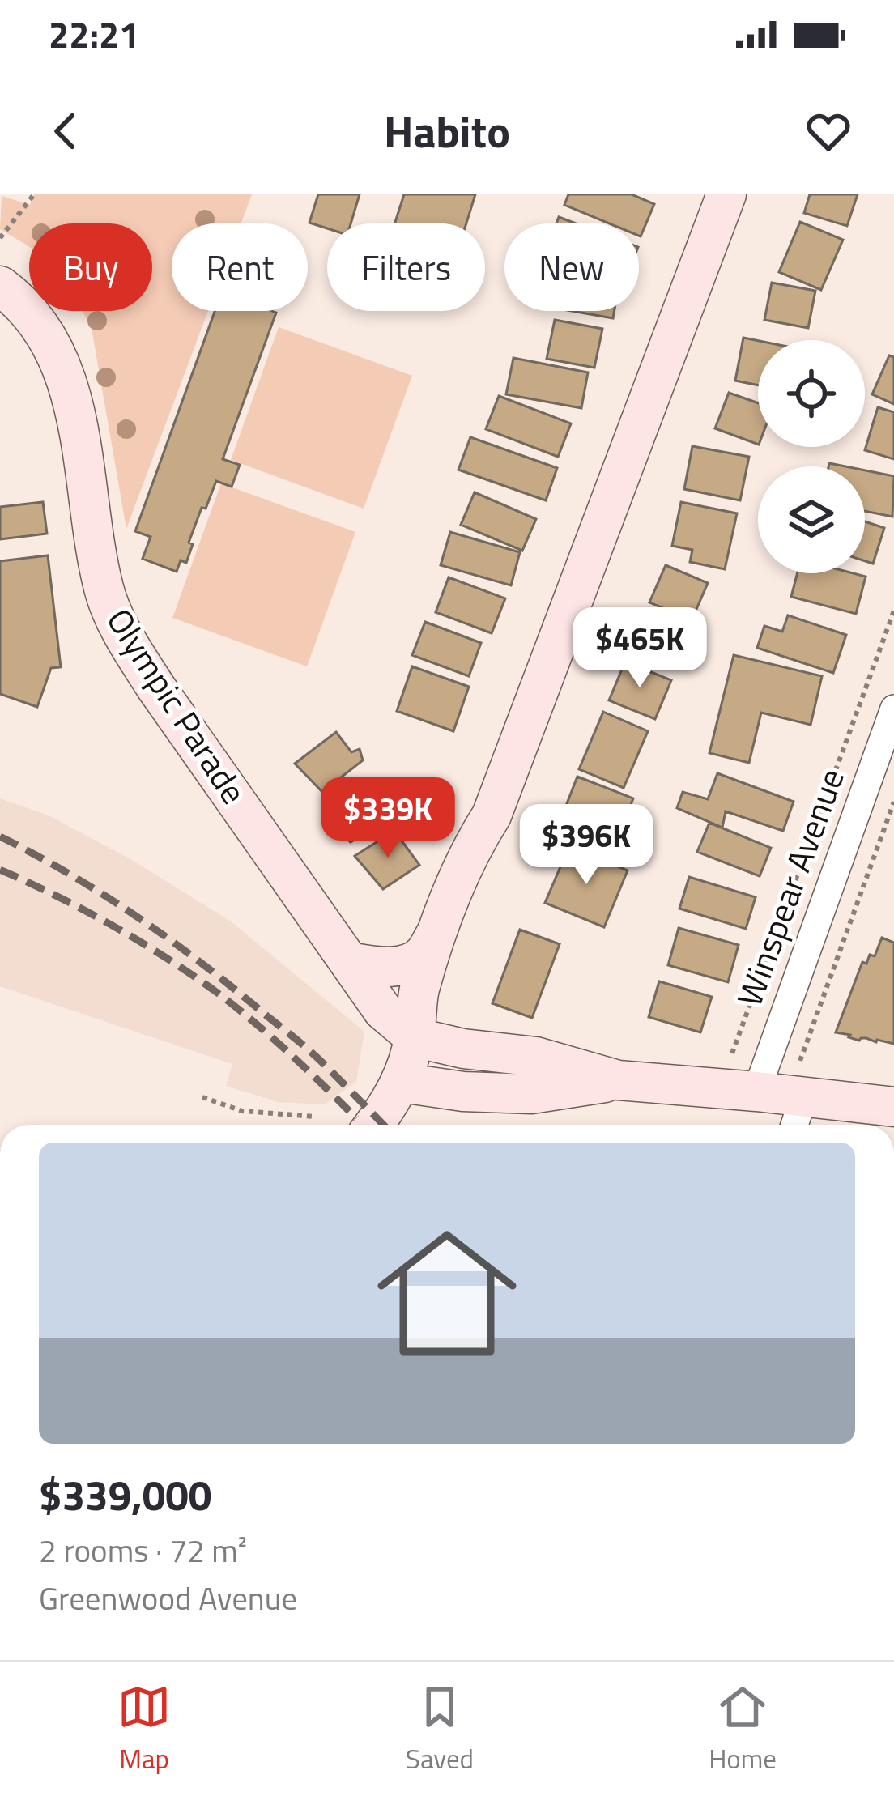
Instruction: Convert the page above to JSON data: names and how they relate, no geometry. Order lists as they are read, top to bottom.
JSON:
{
  "streets": {
    "main road": ["Olympic Parade"],
    "street": ["Winspear Avenue"]
  },
  "page": {
    "status": "22:21",
    "header": "Habito",
    "chip": [
      "Buy",
      "Rent",
      "Filters",
      "New"
    ],
    "price": ["$465K", "$339K", "$396K"],
    "list": [
      {
        "name": "$339,000",
        "note": "2 rooms · 72 m² · Greenwood Avenue"
      }
    ],
    "tabs": ["Map", "Saved", "Home"]
  }
}
